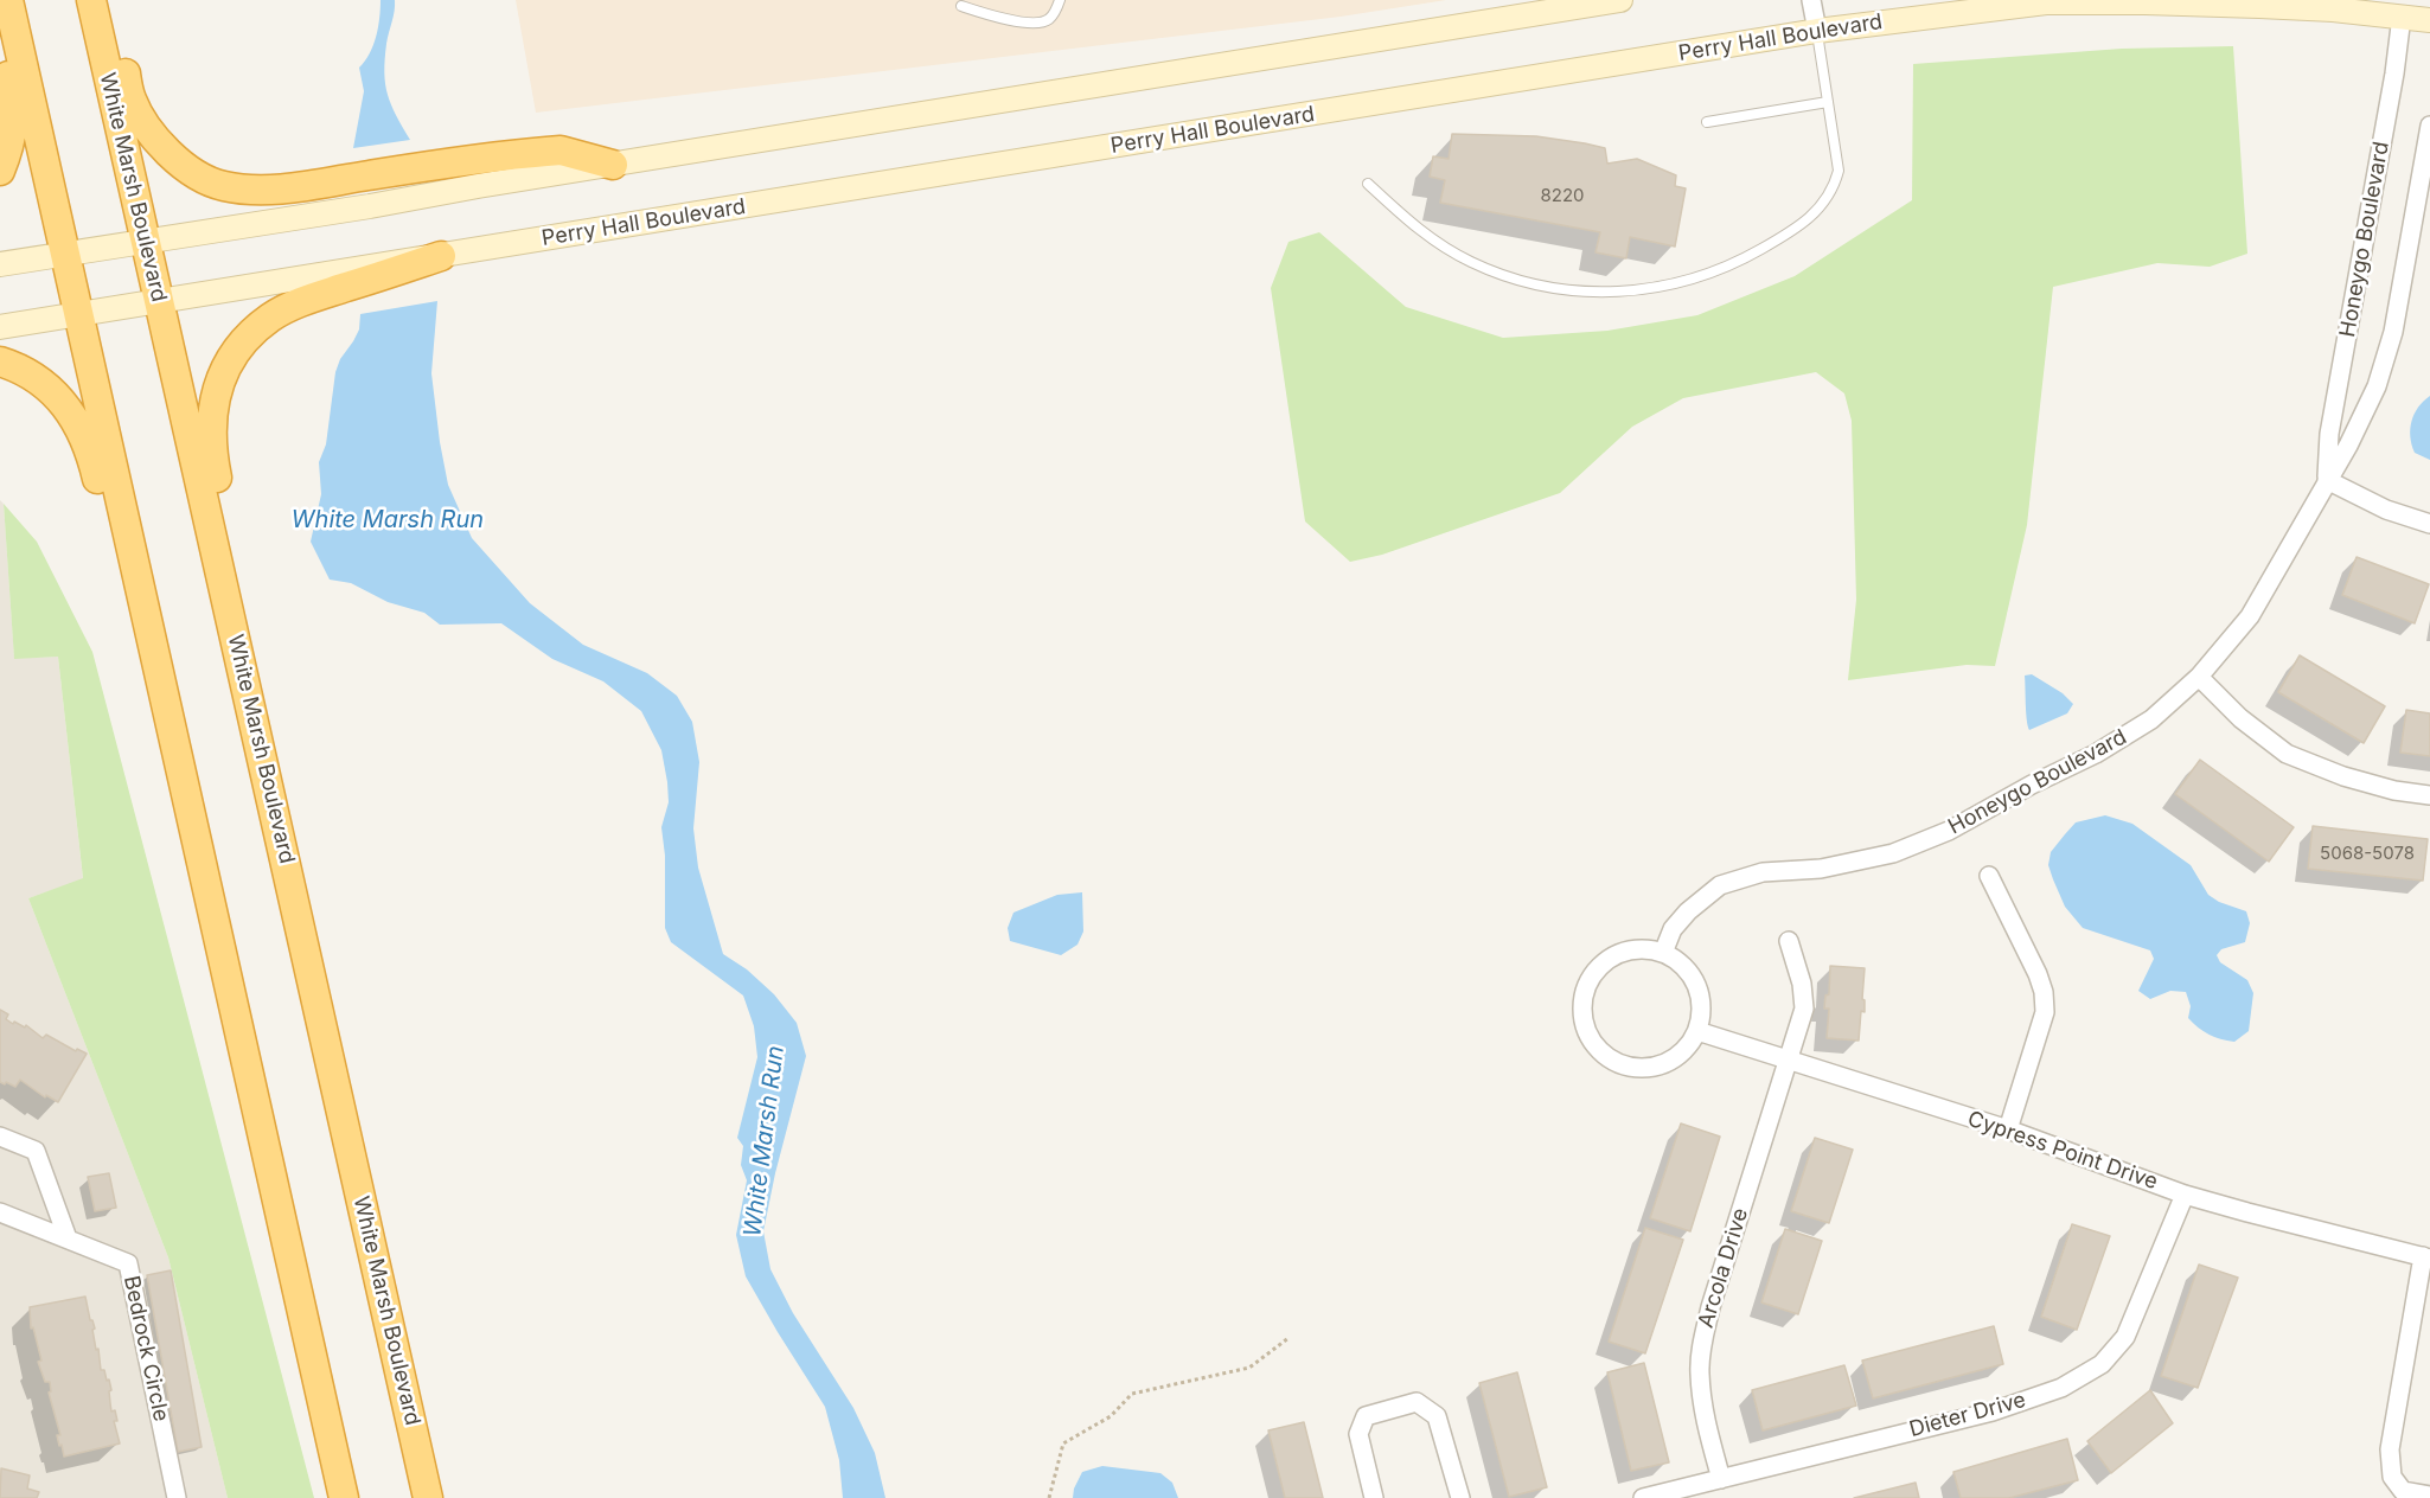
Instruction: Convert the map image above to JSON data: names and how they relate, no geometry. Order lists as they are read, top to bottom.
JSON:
{
  "streets": {
    "highway": ["White Marsh Boulevard"],
    "main road": ["Perry Hall Boulevard"],
    "street": [
      "Honeygo Boulevard",
      "Cypress Point Drive",
      "Arcola Drive",
      "Bedrock Circle",
      "Dieter Drive"
    ]
  },
  "crossings": [
    ["Perry Hall Boulevard", "White Marsh Boulevard"],
    ["Perry Hall Boulevard", "Honeygo Boulevard"],
    ["Honeygo Boulevard", "Cypress Point Drive"],
    ["Cypress Point Drive", "Arcola Drive"],
    ["Cypress Point Drive", "Dieter Drive"],
    ["Arcola Drive", "Dieter Drive"]
  ],
  "water": ["White Marsh Run"],
  "house_numbers": ["8220", "5068-5078"]
}
